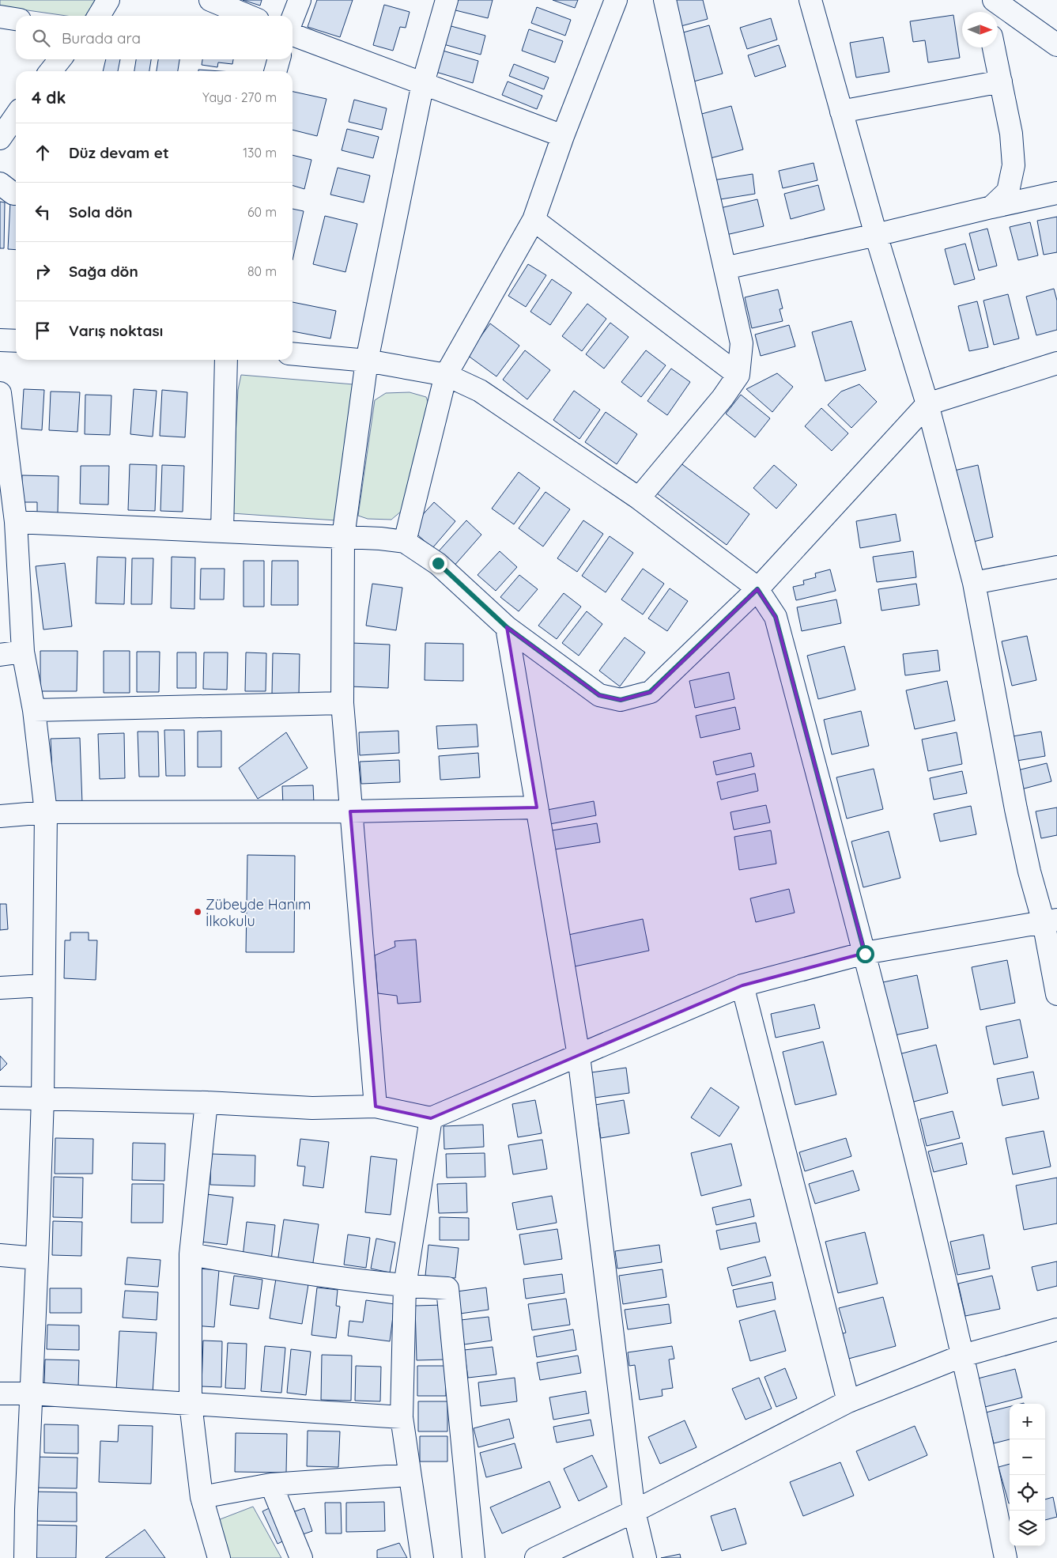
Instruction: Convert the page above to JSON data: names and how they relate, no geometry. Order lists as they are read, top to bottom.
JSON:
{
  "places": ["Zübeyde Hanım İlkokulu"],
  "north": "right",
  "page": {
    "search": "Burada ara",
    "heading": ["4 dk", "Yaya · 270 m"],
    "list": [
      ["Düz devam et", "130 m"],
      ["Sola dön", "60 m"],
      ["Sağa dön", "80 m"],
      "Varış noktası"
    ],
    "map_buttons": ["+", "−"]
  }
}
